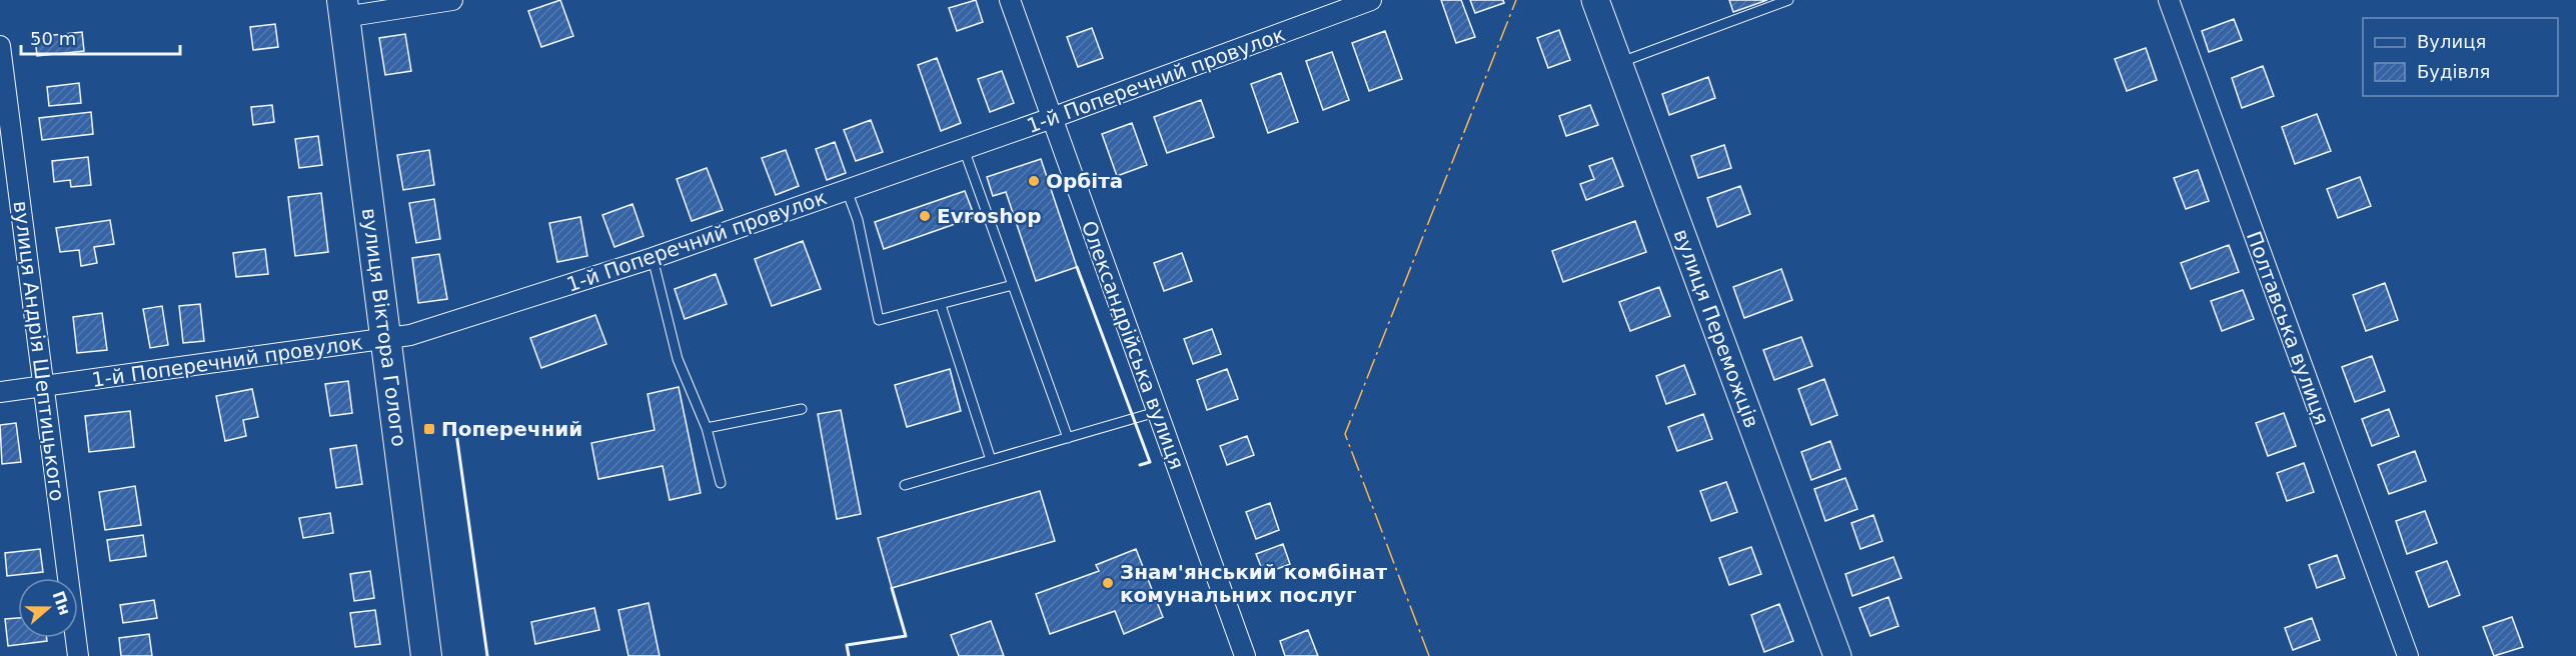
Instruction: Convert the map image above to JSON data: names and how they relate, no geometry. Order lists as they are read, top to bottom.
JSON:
{
  "streets": {
    "main road": ["вулиця Віктора Голого"],
    "street": [
      "1-й Поперечний провулок",
      "вулиця Переможців",
      "Полтавська вулиця",
      "Олександрійська вулиця",
      "вулиця Андрія Шептицького"
    ]
  },
  "crossings": [
    ["1-й Поперечний провулок", "вулиця Віктора Голого"],
    ["1-й Поперечний провулок", "Олександрійська вулиця"],
    ["1-й Поперечний провулок", "вулиця Андрія Шептицького"]
  ],
  "places": {
    "other": ["Орбіта", "Evroshop", "Знам'янський комбінат комунальних послуг"],
    "transit": ["Поперечний"]
  },
  "legend": ["Вулиця", "Будівля"],
  "scale_bar": "50 m",
  "north": "right"
}
